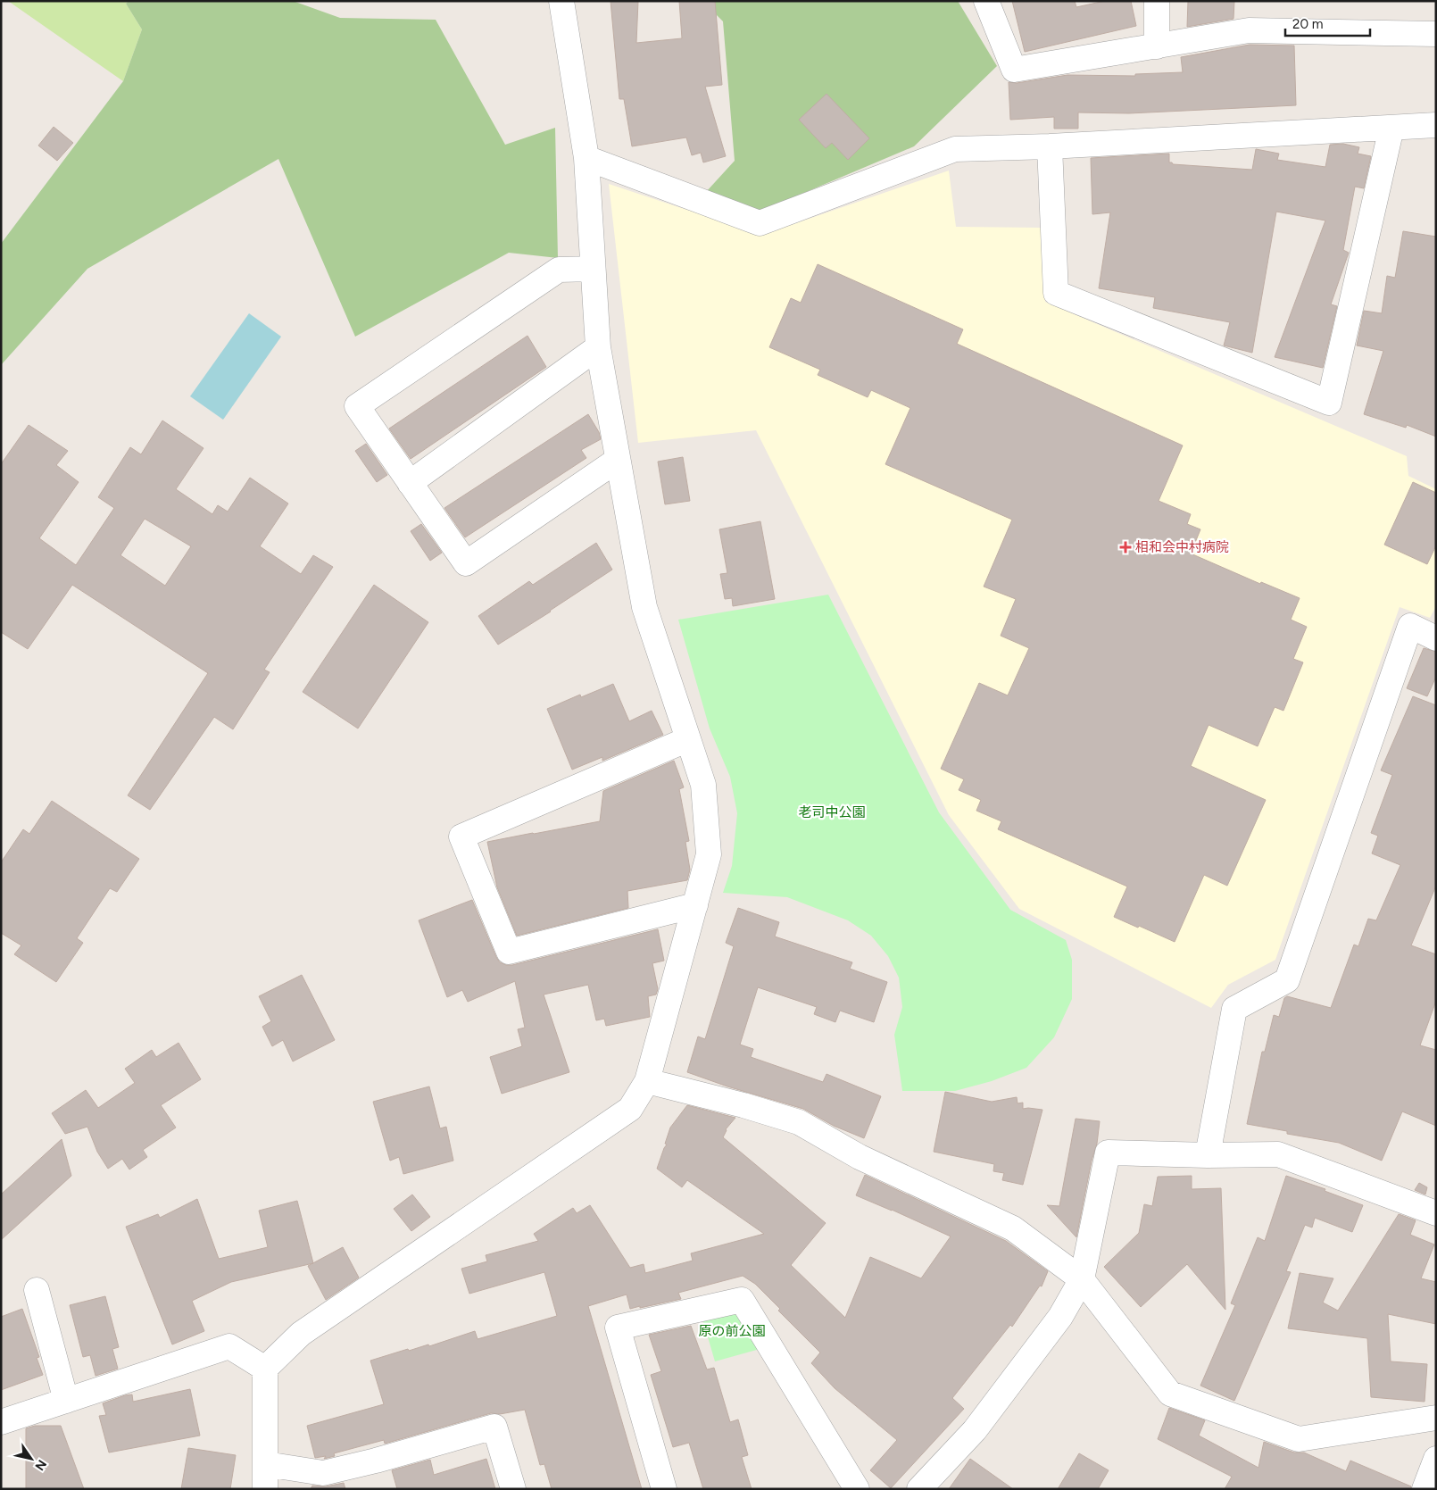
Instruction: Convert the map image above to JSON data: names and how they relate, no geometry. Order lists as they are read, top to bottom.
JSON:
{
  "parks": ["老司中公園", "原の前公園"],
  "places": {
    "health": ["相和会中村病院"]
  },
  "scale_bar": "20 m",
  "north": "bottom right"
}
